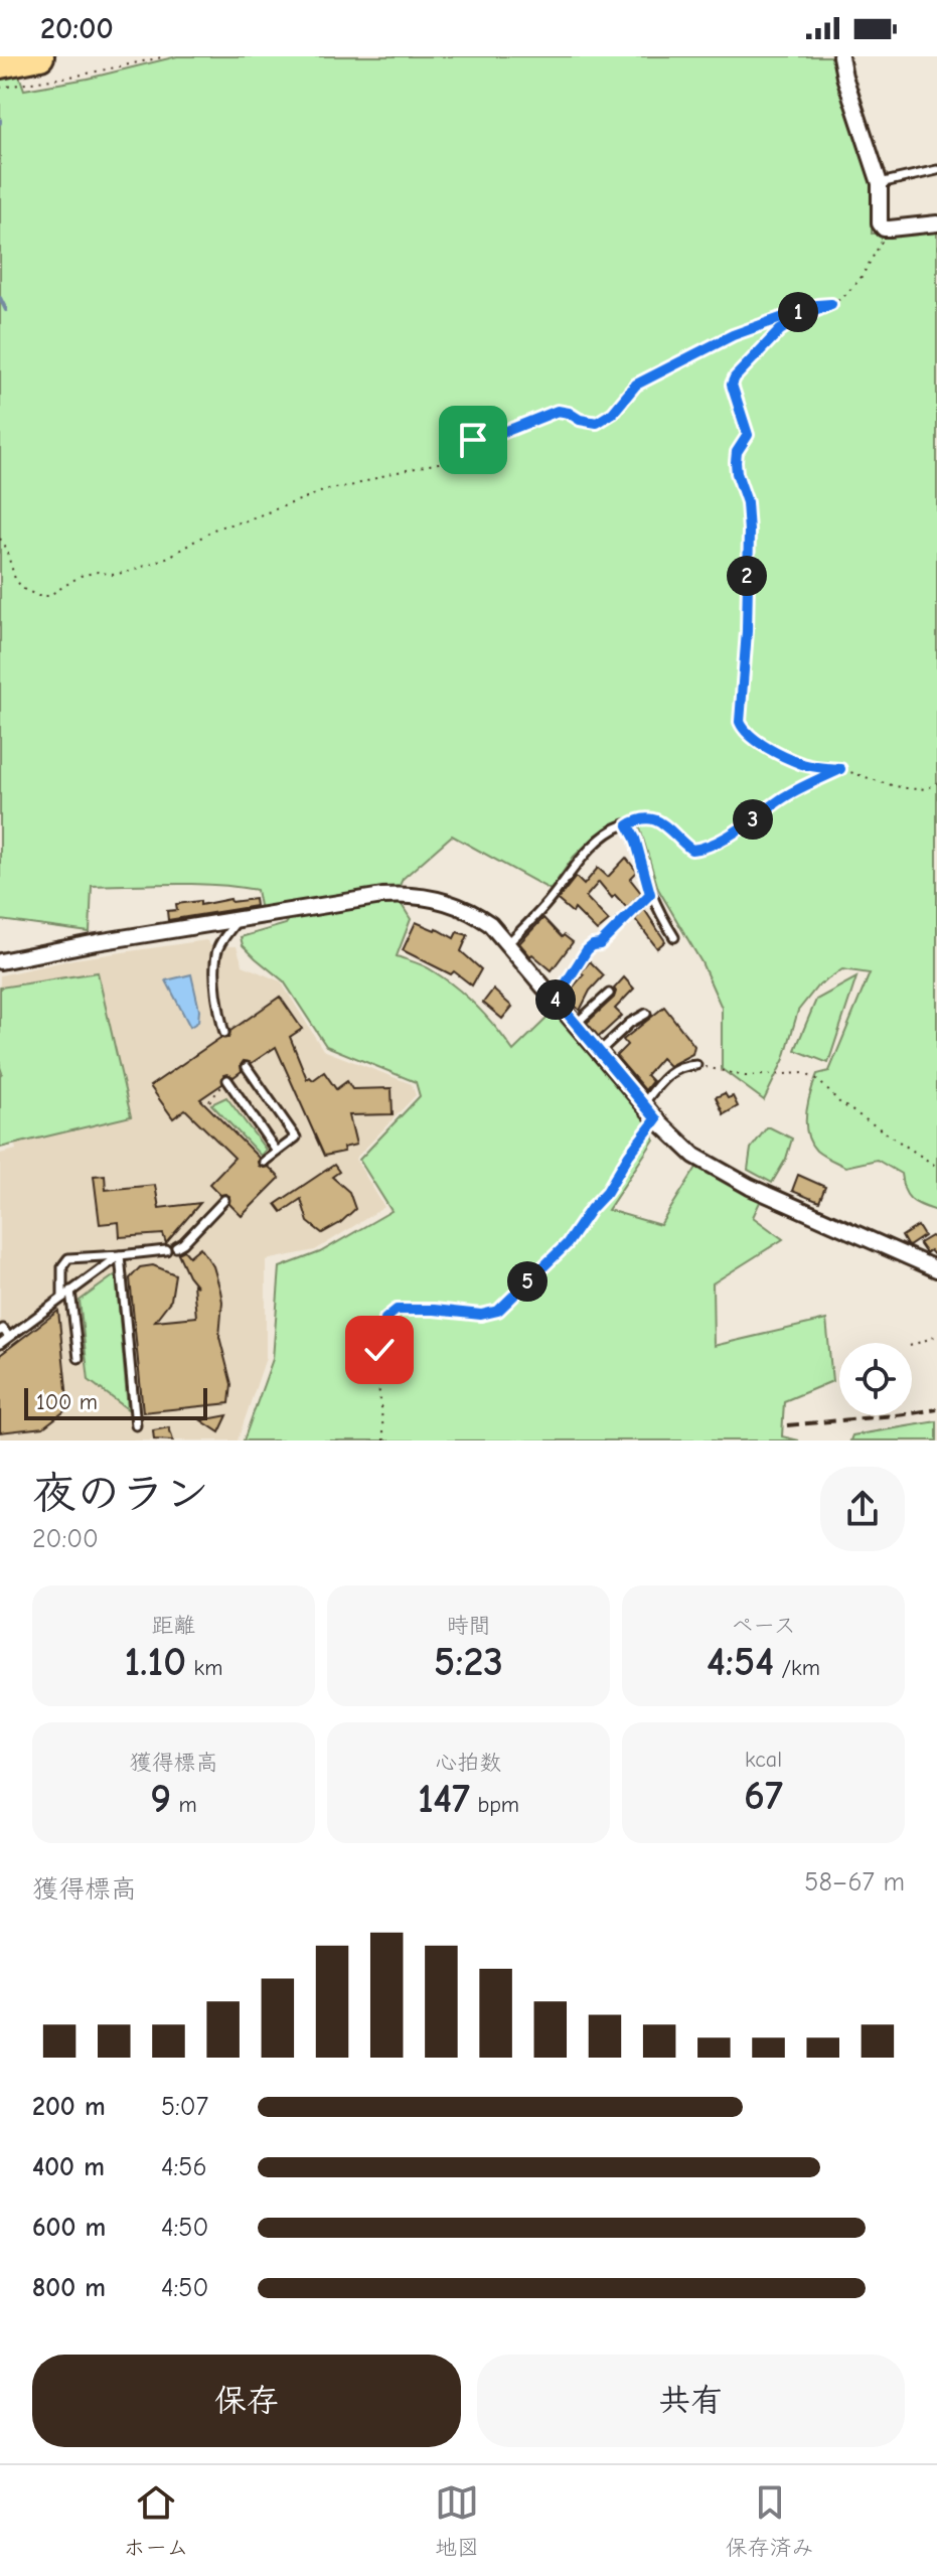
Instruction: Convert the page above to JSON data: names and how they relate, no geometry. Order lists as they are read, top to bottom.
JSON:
{
  "scale_bar": "100 m",
  "page": {
    "status": "20:00",
    "pins": [
      "1",
      "2",
      "3",
      "4",
      "5"
    ],
    "scale": "100 m",
    "heading": ["夜のラン", "20:00"],
    "stats": [
      ["距離", "1.10 km"],
      ["時間", "5:23"],
      ["ペース", "4:54 /km"],
      ["獲得標高", "9 m"],
      ["心拍数", "147 bpm"],
      ["kcal", "67"]
    ],
    "chart": ["獲得標高", "58–67 m"],
    "list": [
      {
        "name": "200 m",
        "note": "5:07"
      },
      {
        "name": "400 m",
        "note": "4:56"
      },
      {
        "name": "600 m",
        "note": "4:50"
      },
      {
        "name": "800 m",
        "note": "4:50"
      }
    ],
    "buttons": ["保存", "共有"],
    "tabs": ["ホーム", "地図", "保存済み"]
  }
}
